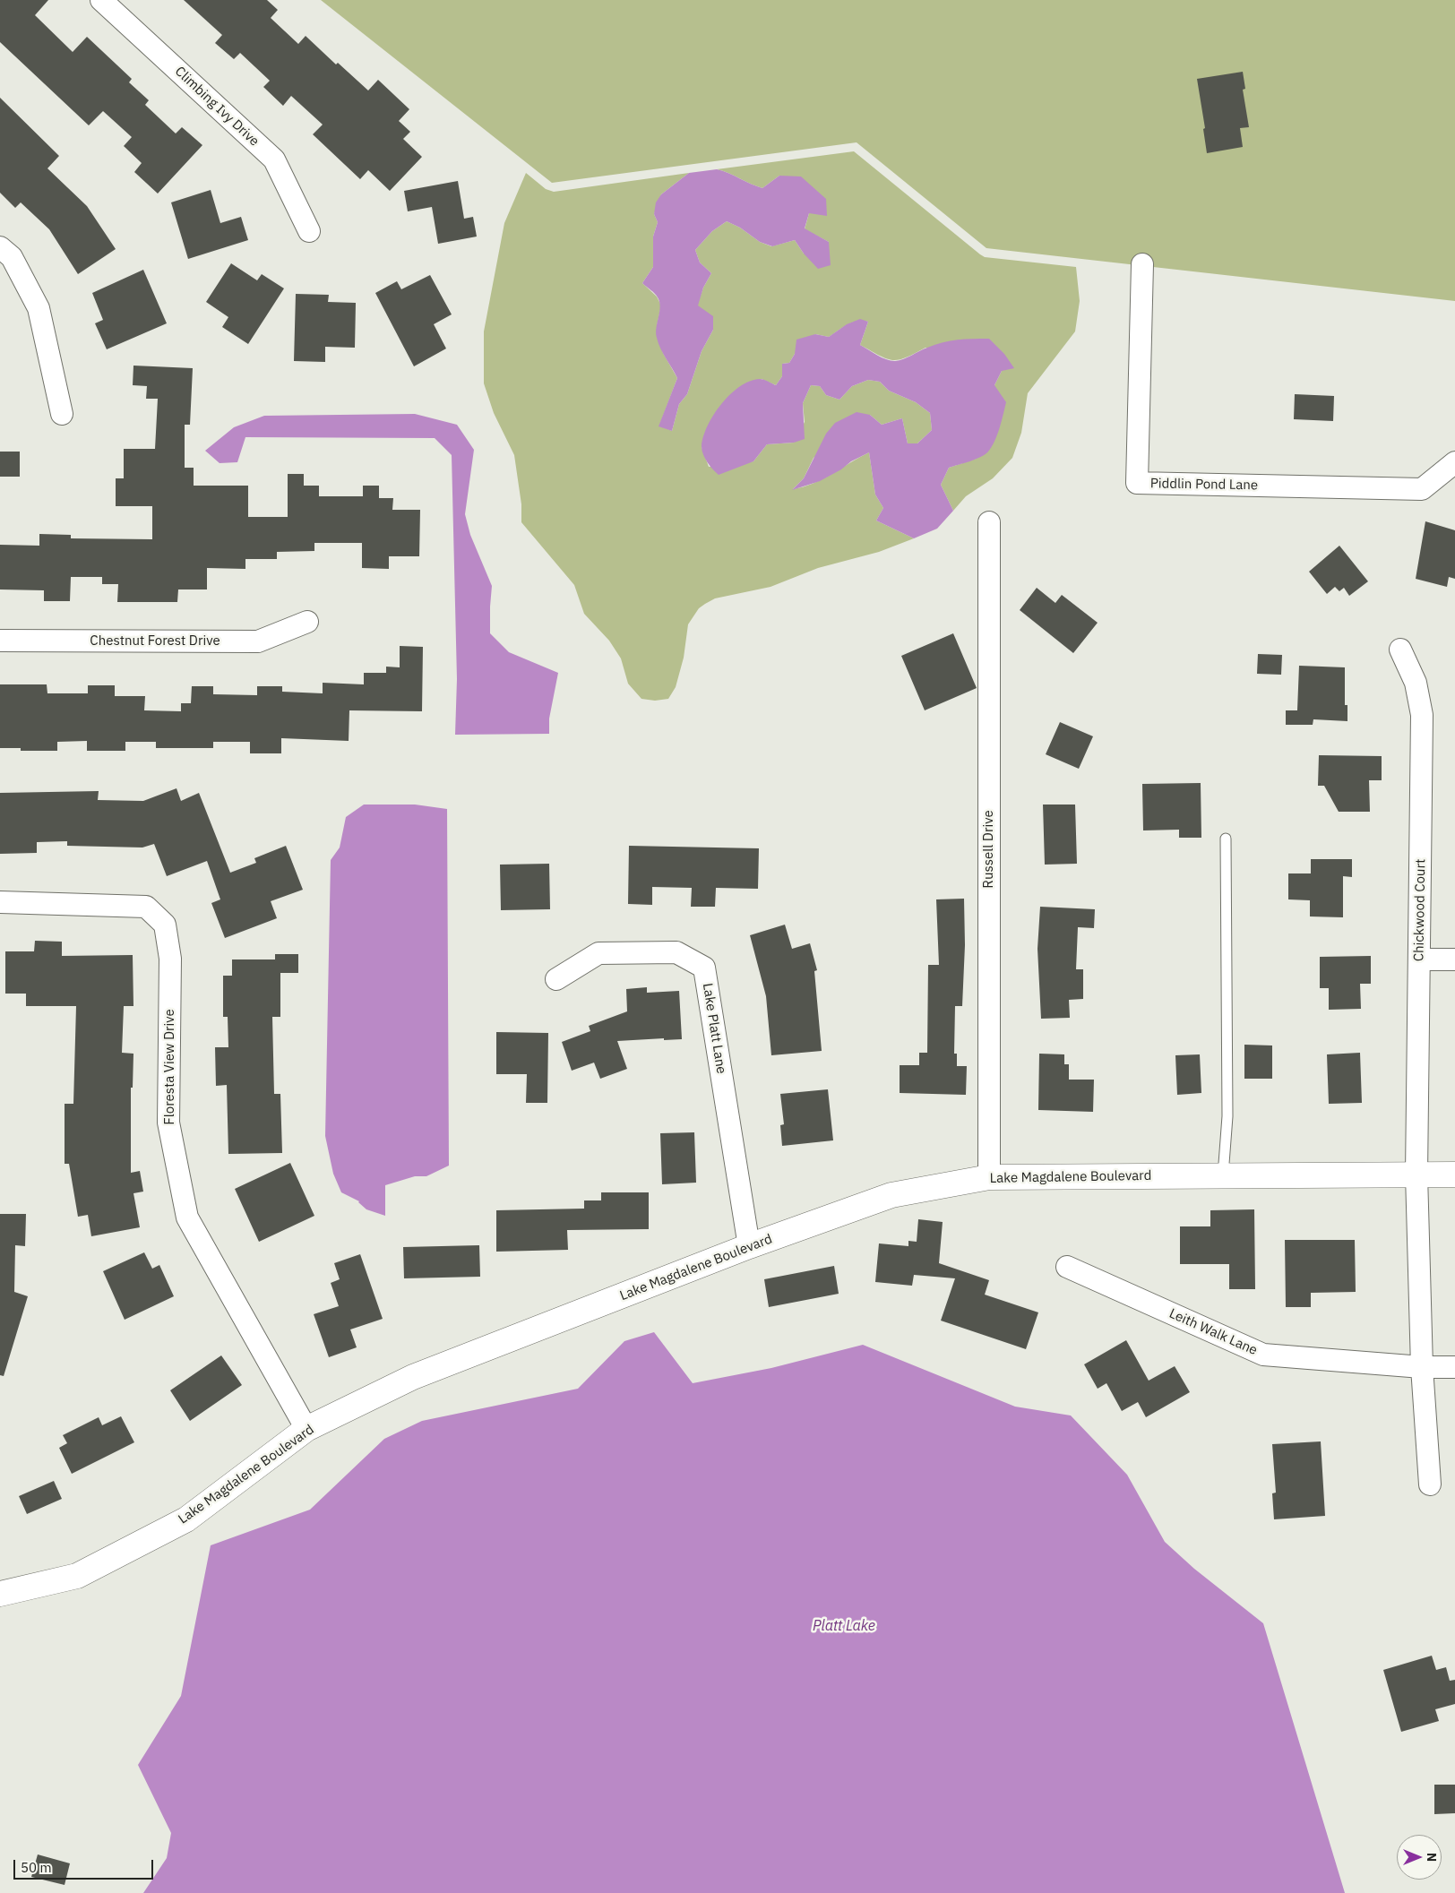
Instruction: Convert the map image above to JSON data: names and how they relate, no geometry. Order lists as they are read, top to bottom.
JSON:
{
  "streets": {
    "street": [
      "Climbing Ivy Drive",
      "Piddlin Pond Lane",
      "Chestnut Forest Drive",
      "Russell Drive",
      "Chickwood Court",
      "Lake Platt Lane",
      "Floresta View Drive",
      "Lake Magdalene Boulevard",
      "Leith Walk Lane"
    ]
  },
  "crossings": [
    ["Russell Drive", "Lake Magdalene Boulevard"],
    ["Chickwood Court", "Lake Magdalene Boulevard"],
    ["Lake Platt Lane", "Lake Magdalene Boulevard"],
    ["Floresta View Drive", "Lake Magdalene Boulevard"]
  ],
  "water": ["Platt Lake"],
  "scale_bar": "50 m",
  "north": "right"
}
